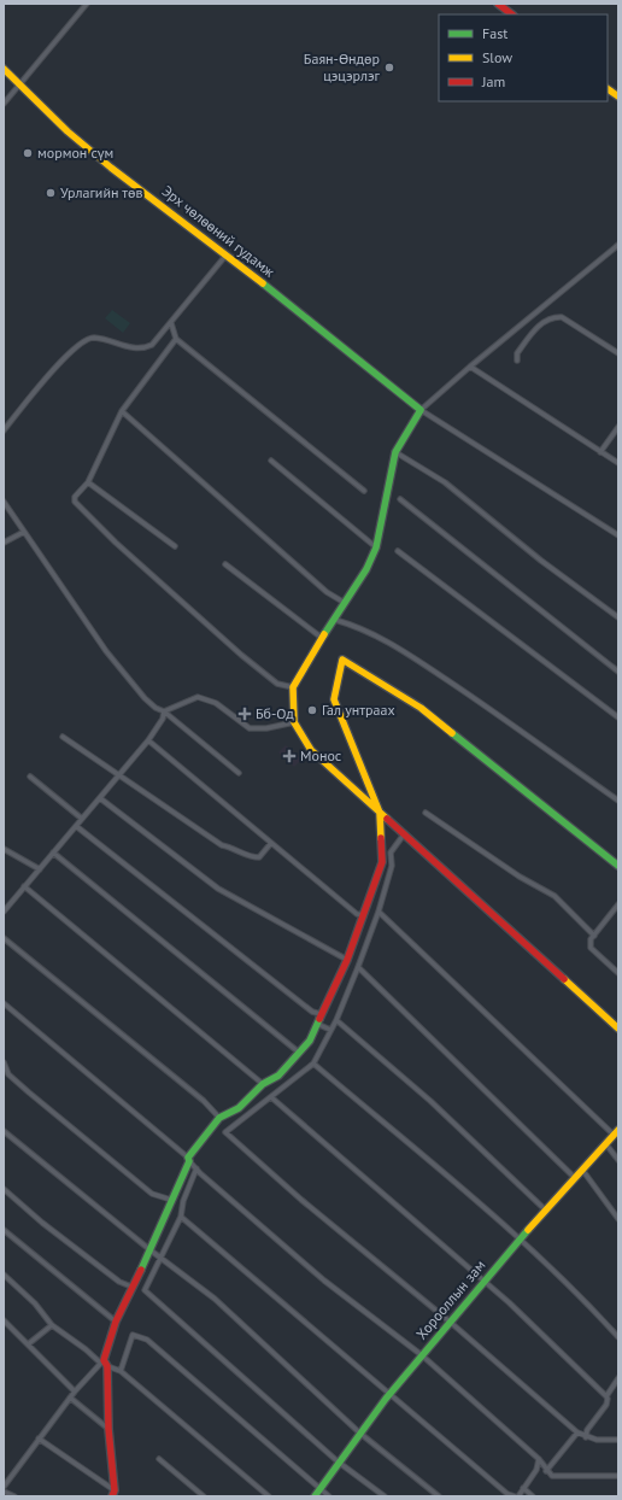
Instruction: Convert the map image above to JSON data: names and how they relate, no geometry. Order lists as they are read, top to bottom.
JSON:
{
  "streets": {
    "main road": ["Эрх чөлөөний гудамж", "Хорооллын зам"]
  },
  "places": {
    "other": [
      "Баян-Өндөр цэцэрлэг",
      "мормон сүм",
      "Урлагийн төв",
      "Гал унтраах"
    ],
    "health": ["Бб-Од", "Монос"]
  },
  "legend": ["Fast", "Slow", "Jam"]
}
